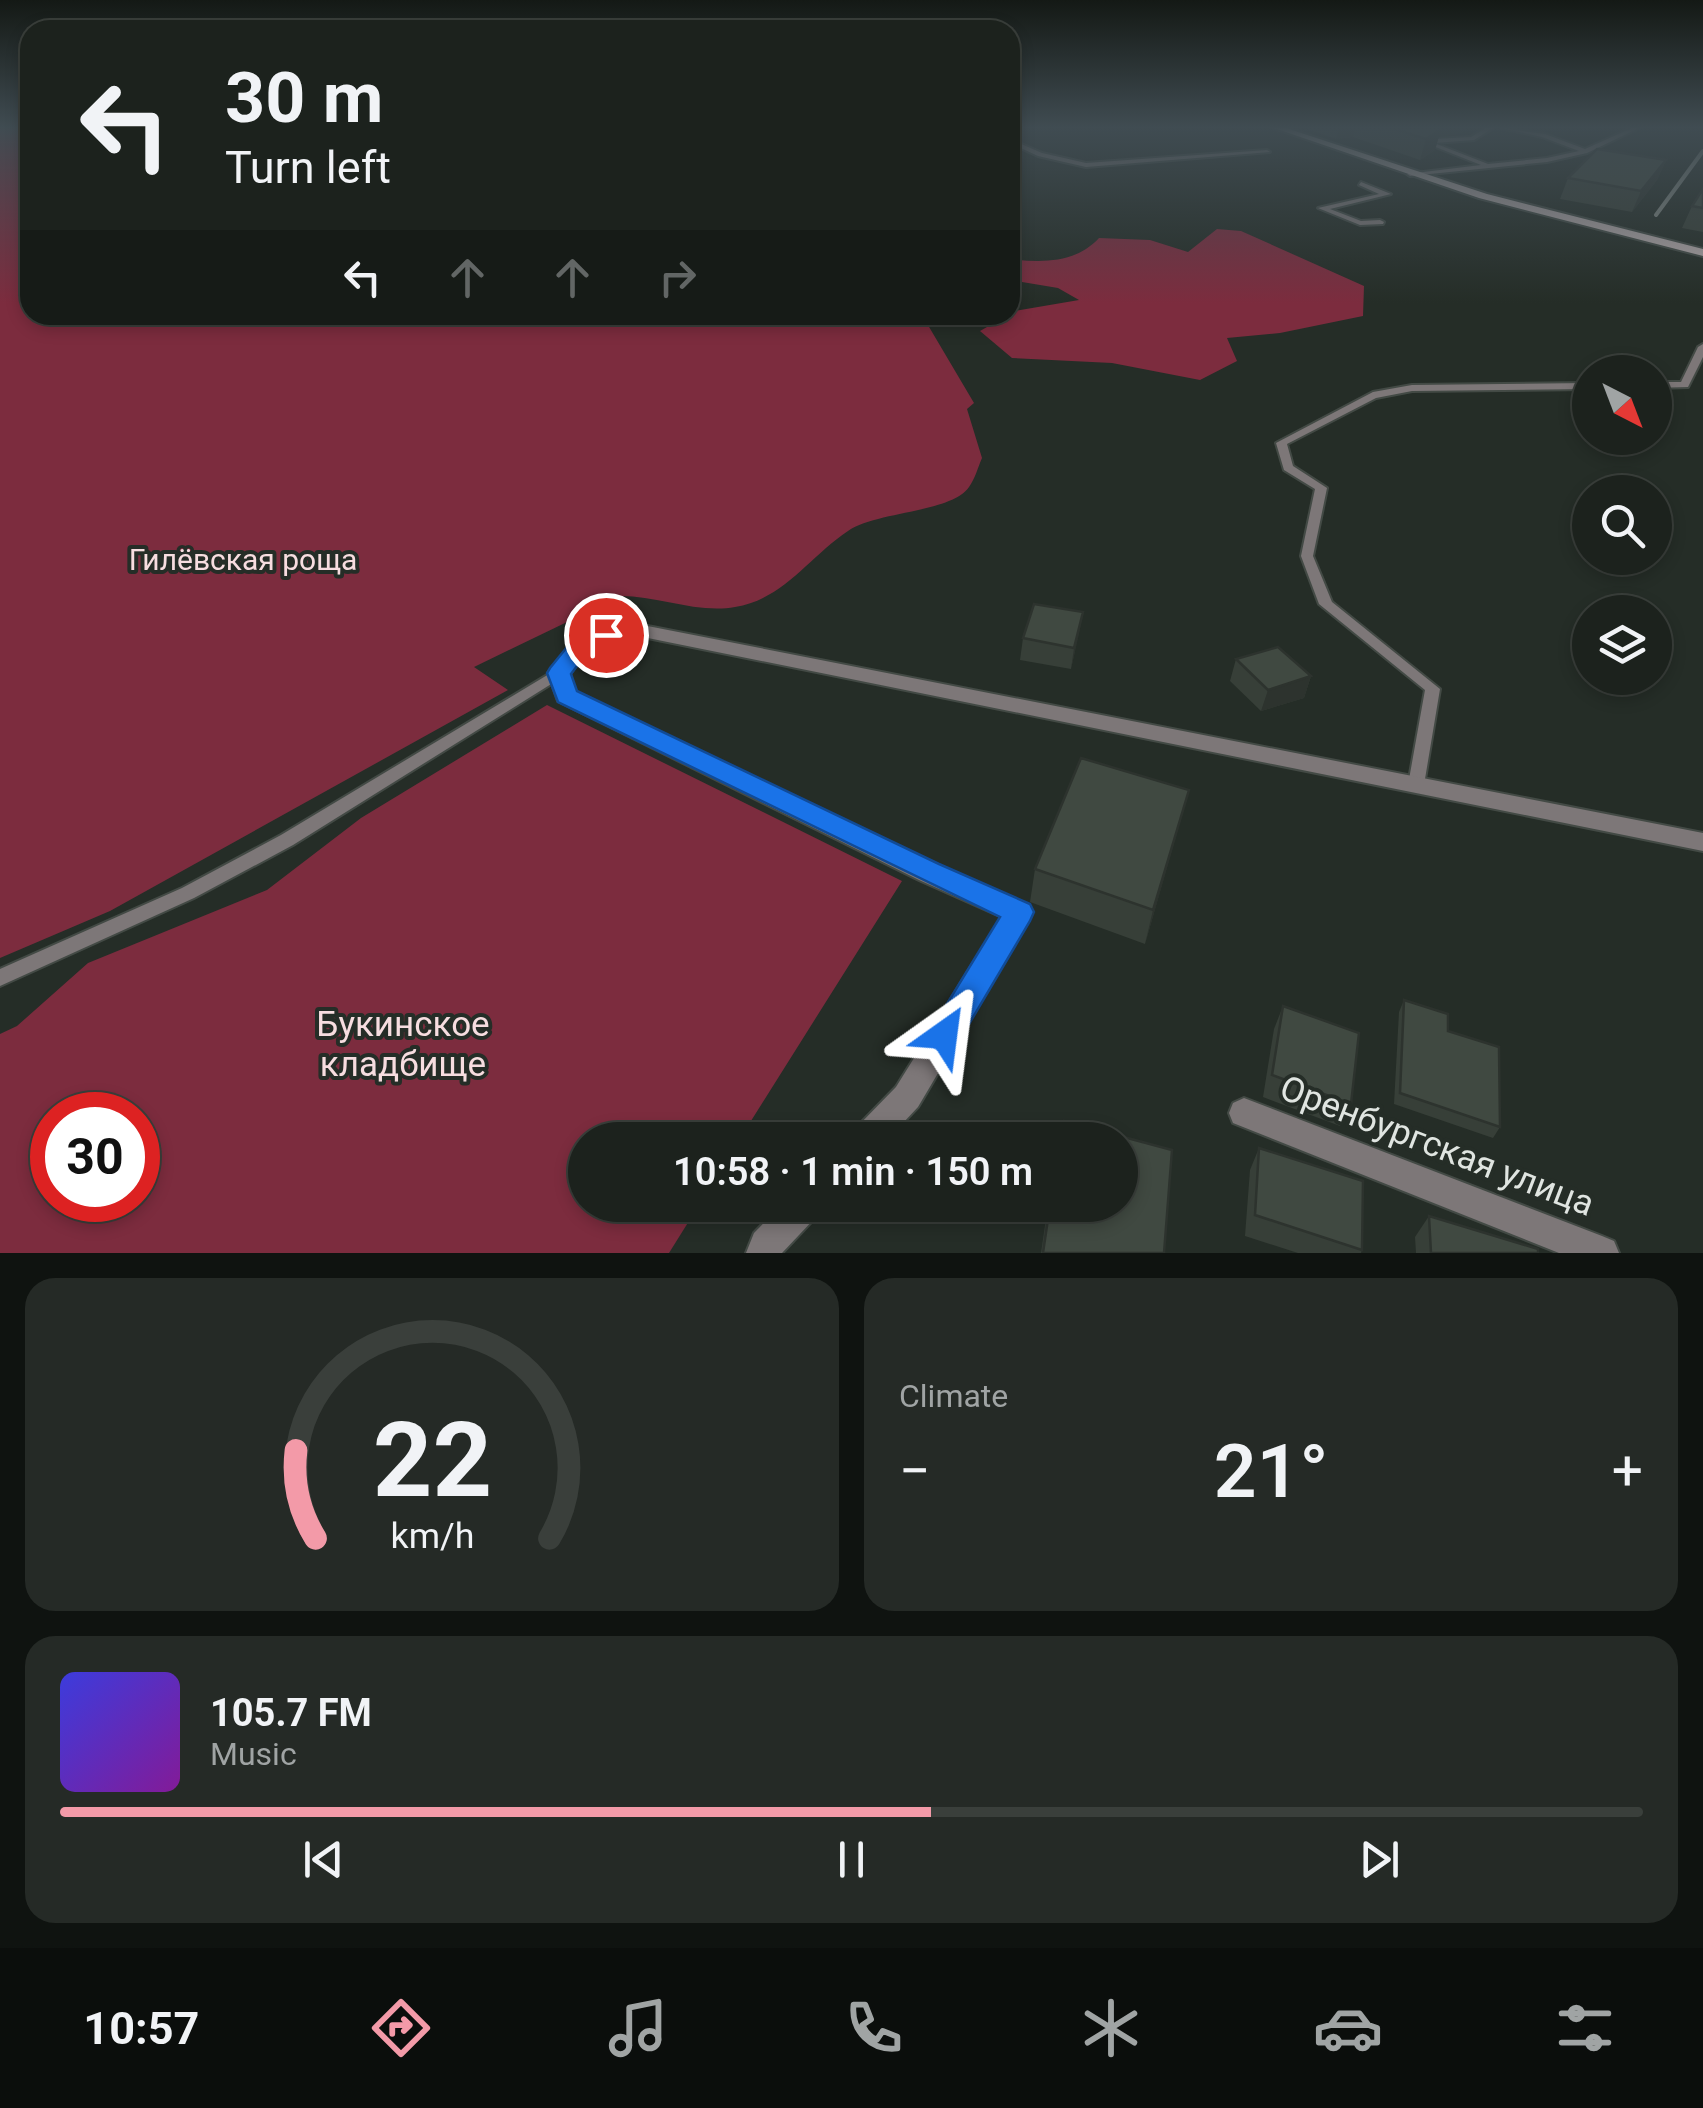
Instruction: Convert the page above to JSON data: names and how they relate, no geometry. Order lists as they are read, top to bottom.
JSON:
{
  "streets": {
    "street": ["Оренбургская улица"]
  },
  "parks": ["Гилёвская роща", "Букинское кладбище"],
  "north": "bottom right",
  "page": {
    "turn": ["30 m", "Turn left"],
    "limit": "30",
    "trip": "10:58 · 1 min · 150 m",
    "tile": "Climate",
    "heat": ["−", "21°", "+"],
    "song": ["105.7 FM", "Music"],
    "tabs": "10:57",
    "gauge": ["22", "km/h"]
  }
}
